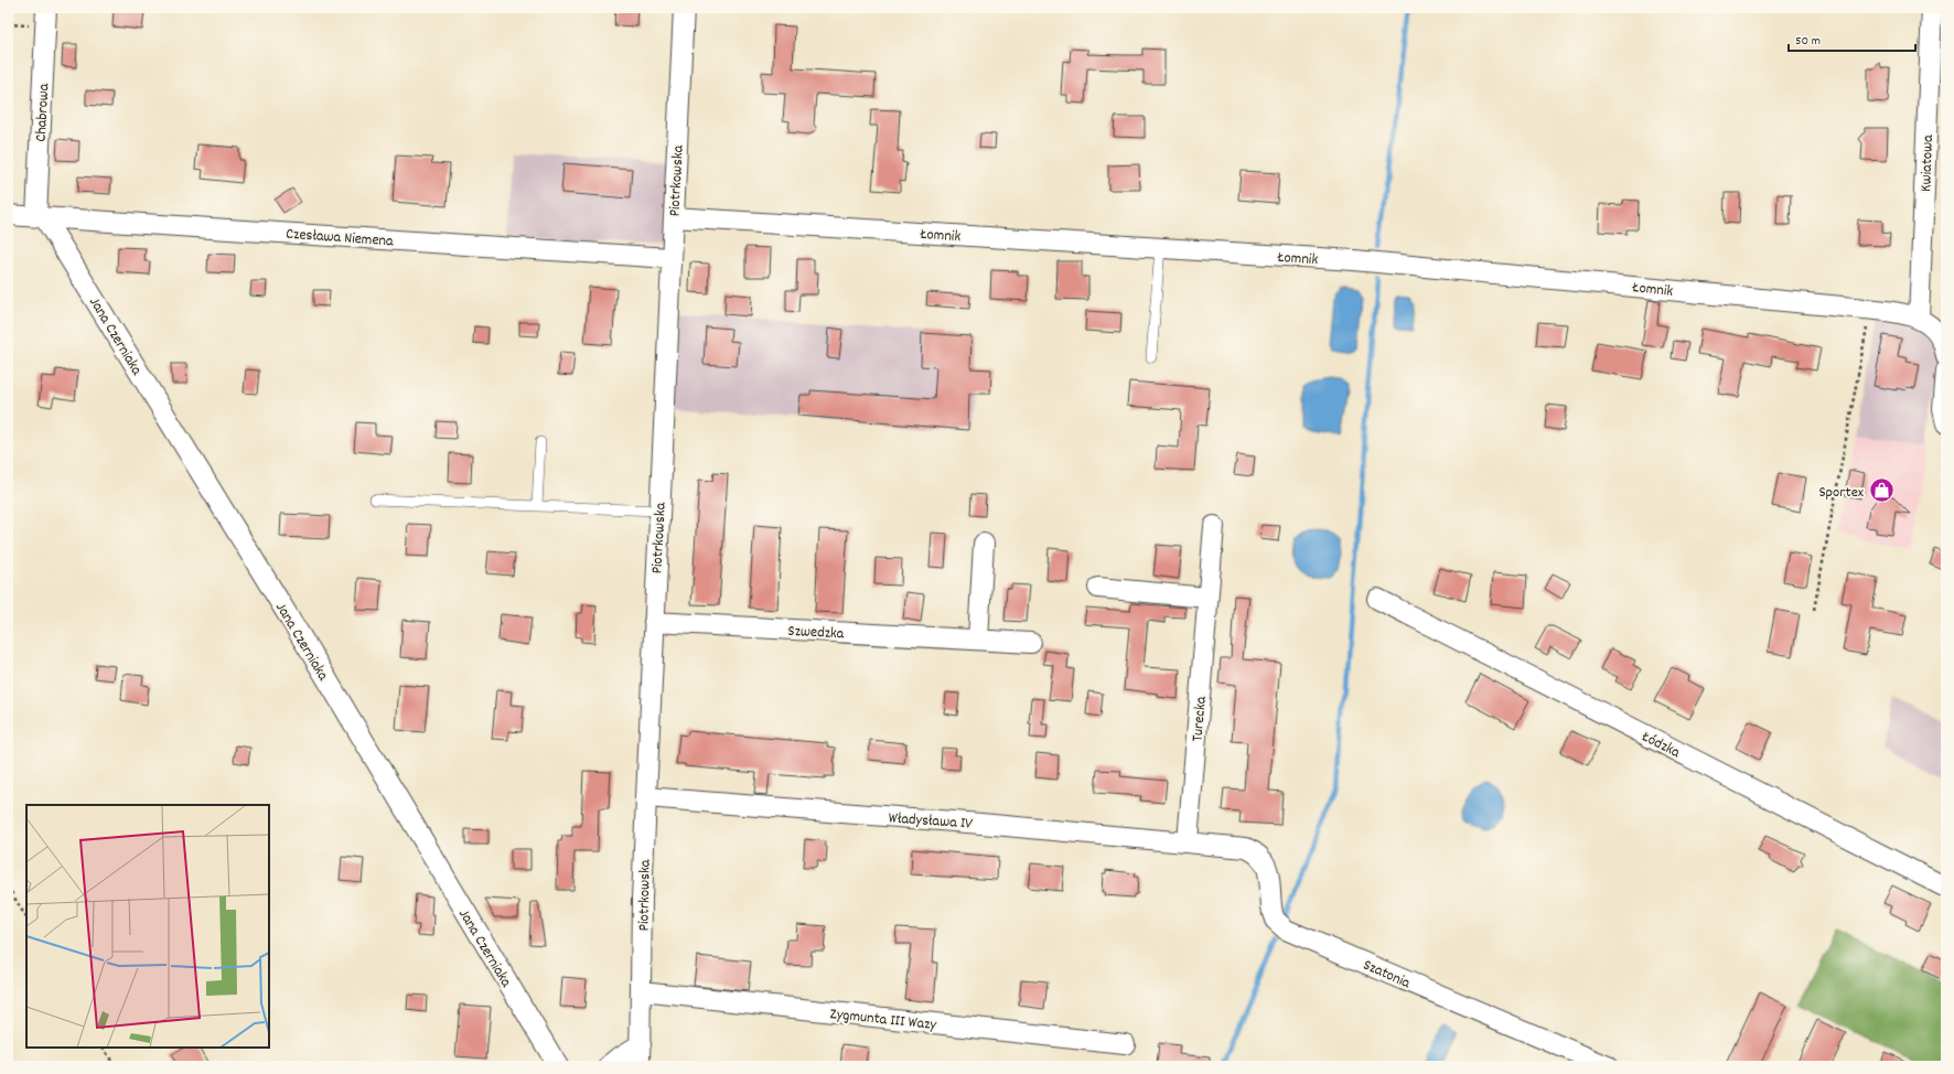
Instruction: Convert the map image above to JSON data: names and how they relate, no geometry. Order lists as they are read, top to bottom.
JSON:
{
  "streets": {
    "street": [
      "Chabrowa",
      "Kwiatowa",
      "Piotrkowska",
      "Łomnik",
      "Czesława Niemena",
      "Jana Czerniaka",
      "Szwedzka",
      "Turecka",
      "Łódzka",
      "Władysława IV",
      "Szatonia",
      "Zygmunta III Wazy"
    ]
  },
  "crossings": [
    ["Chabrowa", "Czesława Niemena"],
    ["Chabrowa", "Jana Czerniaka"],
    ["Kwiatowa", "Łomnik"],
    ["Piotrkowska", "Łomnik"],
    ["Piotrkowska", "Czesława Niemena"],
    ["Piotrkowska", "Szwedzka"],
    ["Piotrkowska", "Władysława IV"],
    ["Piotrkowska", "Zygmunta III Wazy"],
    ["Czesława Niemena", "Jana Czerniaka"],
    ["Turecka", "Władysława IV"],
    ["Władysława IV", "Szatonia"]
  ],
  "places": {
    "shop": ["Sportex"]
  },
  "scale_bar": "50 m"
}
